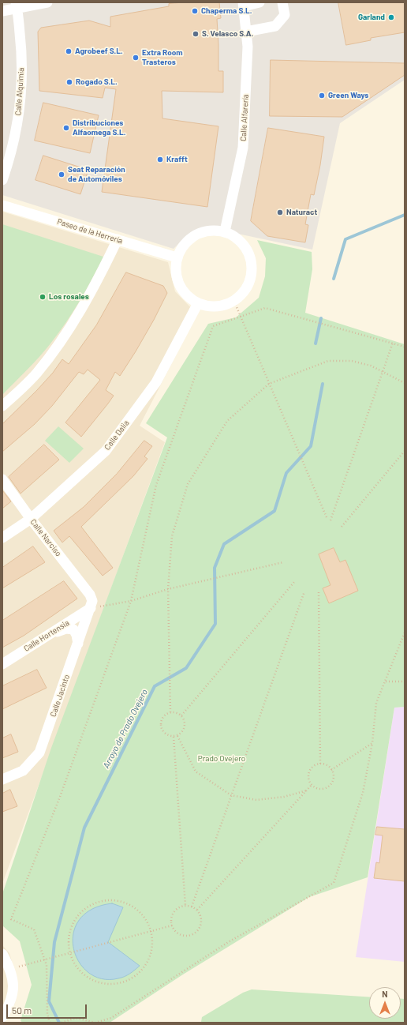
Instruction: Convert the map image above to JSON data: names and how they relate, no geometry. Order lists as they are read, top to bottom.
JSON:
{
  "streets": {
    "street": [
      "Calle Alquimia",
      "Calle Alfarería",
      "Paseo de la Herrería",
      "Calle Dalia",
      "Calle Narciso",
      "Calle Hortensia",
      "Calle Jacinto"
    ]
  },
  "crossings": [
    ["Calle Alfarería", "Paseo de la Herrería"],
    ["Calle Alfarería", "Calle Dalia"],
    ["Paseo de la Herrería", "Calle Dalia"],
    ["Calle Dalia", "Calle Narciso"],
    ["Calle Narciso", "Calle Jacinto"],
    ["Calle Hortensia", "Calle Jacinto"]
  ],
  "water": ["Arroyo de Prado Ovejero"],
  "parks": ["Prado Ovejero"],
  "places": [
    "Chaperma S.L.",
    "Garland",
    "S. Velasco S.A.",
    "Agrobeef S.L.",
    "Extra Room Trasteros",
    "Rogado S.L.",
    "Green Ways",
    "Distribuciones Alfaomega S.L.",
    "Krafft",
    "Seat Reparación de Automóviles",
    "Naturact",
    "Los rosales"
  ],
  "scale_bar": "50 m",
  "north": "top"
}
